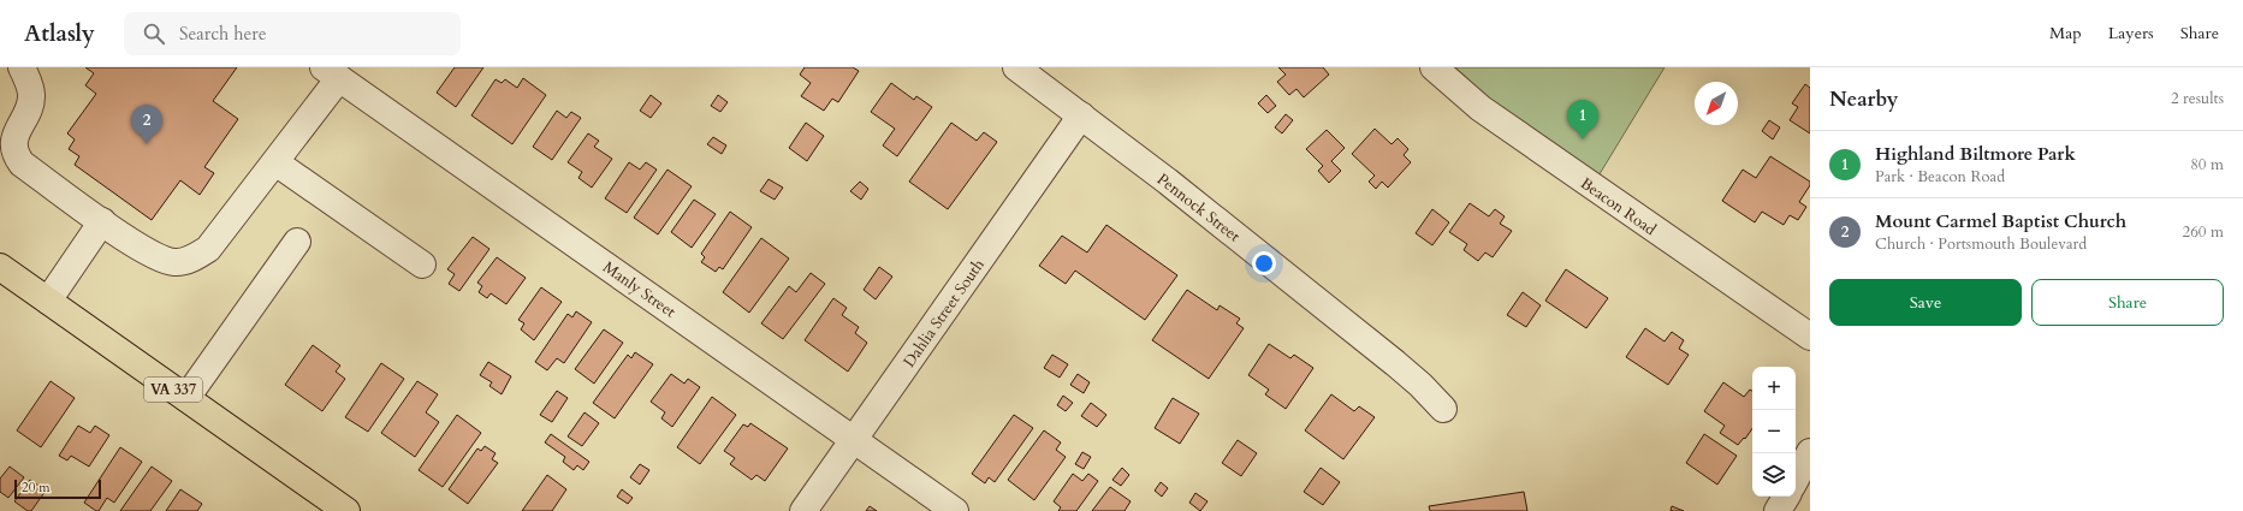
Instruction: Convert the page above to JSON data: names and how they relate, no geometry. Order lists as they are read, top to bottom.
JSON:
{
  "streets": {
    "main road": ["VA 337"],
    "street": [
      "Beacon Road",
      "Pennock Street",
      "Manly Street",
      "Dahlia Street South"
    ]
  },
  "crossings": [
    ["Pennock Street", "Dahlia Street South"],
    ["Manly Street", "Dahlia Street South"]
  ],
  "scale_bar": "20 m",
  "north": "bottom left",
  "page": {
    "header": "Atlasly",
    "search": "Search here",
    "nav": ["Map", "Layers", "Share"],
    "heading": ["Nearby", "2 results"],
    "pins": ["1", "2"],
    "list": [
      {
        "mark": "1",
        "name": "Highland Biltmore Park",
        "note": "Park · Beacon Road",
        "value": "80 m"
      },
      {
        "mark": "2",
        "name": "Mount Carmel Baptist Church",
        "note": "Church · Portsmouth Boulevard",
        "value": "260 m"
      }
    ],
    "buttons": ["Save", "Share"],
    "map_buttons": ["+", "−"],
    "scale": "20 m"
  }
}
